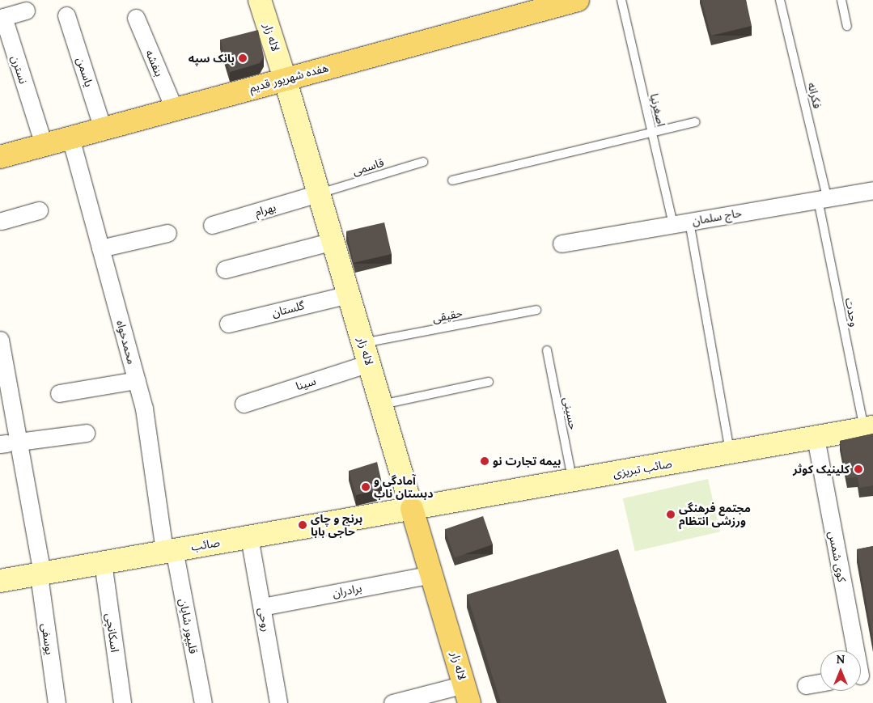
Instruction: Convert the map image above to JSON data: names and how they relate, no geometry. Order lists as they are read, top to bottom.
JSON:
{
  "streets": {
    "main road": [
      "لاله زار",
      "هفده شهریور قدیم",
      "صائب تبریزی",
      "صائب"
    ],
    "street": [
      "بنفشه",
      "نسترن",
      "یاسمن",
      "بهرام",
      "حاج سلمان",
      "گلستان",
      "محمدخواه",
      "سینا",
      "کوی شمس",
      "برادران",
      "روحی",
      "قلیپور شایان",
      "اسکانچی",
      "یوسفی"
    ],
    "lane": [
      "فکرانه",
      "اصغرنیا",
      "قاسمی",
      "وحدت",
      "حقیقی",
      "حسینی"
    ]
  },
  "crossings": [
    ["لاله زار", "هفده شهریور قدیم"],
    ["لاله زار", "قاسمی"],
    ["لاله زار", "بهرام"],
    ["لاله زار", "گلستان"],
    ["لاله زار", "حقیقی"],
    ["لاله زار", "سینا"],
    ["لاله زار", "صائب تبریزی"],
    ["لاله زار", "صائب"],
    ["لاله زار", "برادران"],
    ["بنفشه", "هفده شهریور قدیم"],
    ["نسترن", "هفده شهریور قدیم"],
    ["یاسمن", "هفده شهریور قدیم"],
    ["هفده شهریور قدیم", "محمدخواه"],
    ["فکرانه", "حاج سلمان"],
    ["فکرانه", "وحدت"],
    ["اصغرنیا", "حاج سلمان"],
    ["اصغرنیا", "صائب تبریزی"],
    ["قاسمی", "بهرام"],
    ["حاج سلمان", "وحدت"],
    ["وحدت", "صائب تبریزی"],
    ["حقیقی", "سینا"],
    ["محمدخواه", "صائب"],
    ["محمدخواه", "قلیپور شایان"],
    ["حسینی", "صائب تبریزی"],
    ["صائب تبریزی", "صائب"],
    ["صائب تبریزی", "کوی شمس"],
    ["صائب", "روحی"],
    ["صائب", "قلیپور شایان"],
    ["صائب", "اسکانچی"],
    ["صائب", "یوسفی"],
    ["برادران", "روحی"]
  ],
  "places": [
    "بانک سپه",
    "بیمه تجارت نو",
    "کلینیک کوثر",
    "آمادگی و دبستان ناب",
    "مجتمع فرهنگی ورزشی انتظام",
    "برنج و چای حاجی بابا"
  ],
  "north": "top"
}
